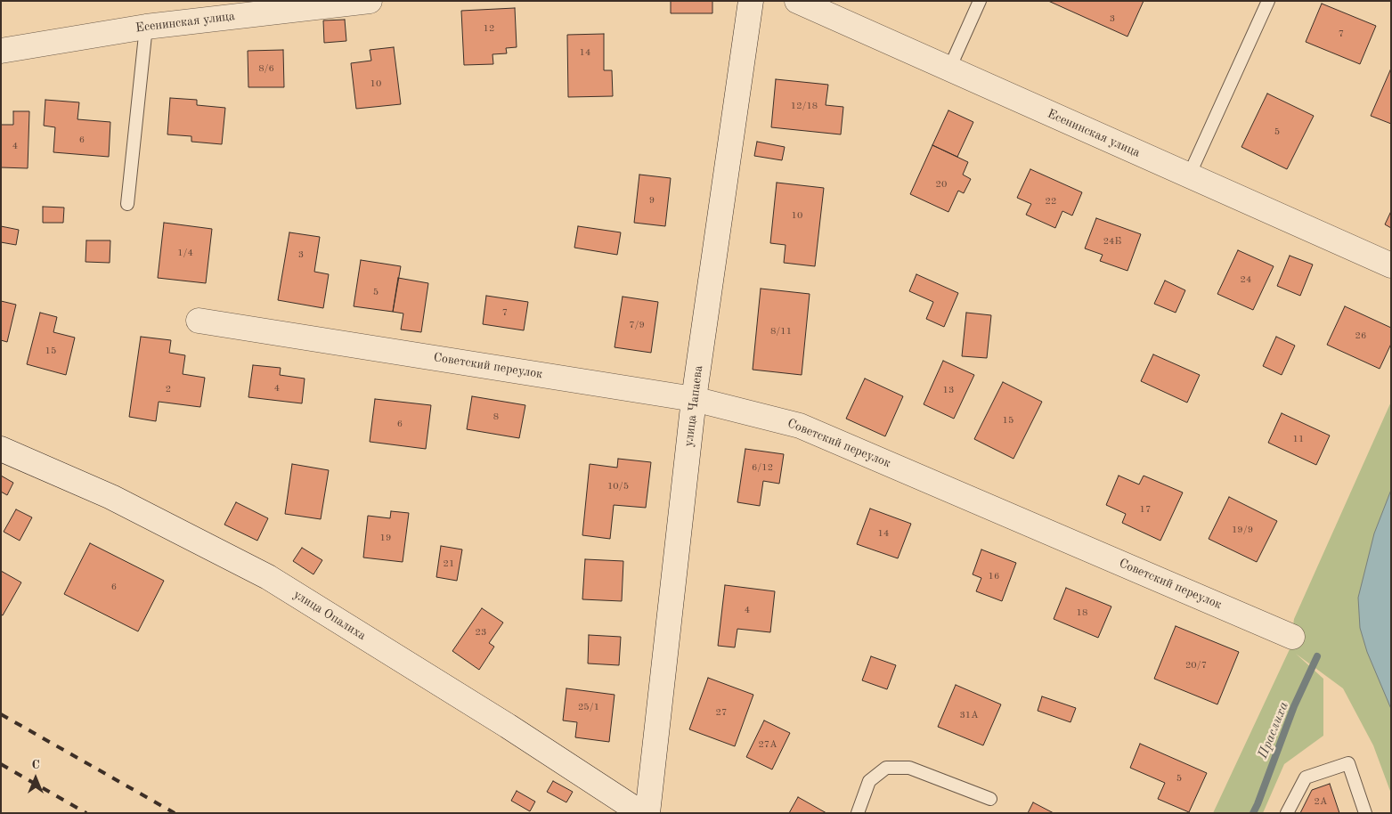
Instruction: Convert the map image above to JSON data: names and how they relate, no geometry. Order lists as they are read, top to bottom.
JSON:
{
  "streets": {
    "street": [
      "Есенинская улица",
      "Советский переулок",
      "улица Чапаева",
      "улица Опалиха"
    ]
  },
  "crossings": [
    ["Советский переулок", "улица Чапаева"]
  ],
  "water": ["Праслиха"],
  "house_numbers": [
    "3",
    "12",
    "7",
    "14",
    "8/6",
    "10",
    "12/18",
    "5",
    "6",
    "4",
    "20",
    "9",
    "22",
    "10",
    "24Б",
    "1/4",
    "3",
    "24",
    "5",
    "7",
    "7/9",
    "8/11",
    "26",
    "15",
    "4",
    "2",
    "13",
    "8",
    "15",
    "6",
    "11",
    "6/12",
    "10/5",
    "17",
    "19/9",
    "14",
    "19",
    "21",
    "16",
    "6",
    "4",
    "18",
    "23",
    "20/7",
    "25/1",
    "27",
    "31А",
    "27А",
    "5",
    "2А"
  ],
  "north": "top"
}
